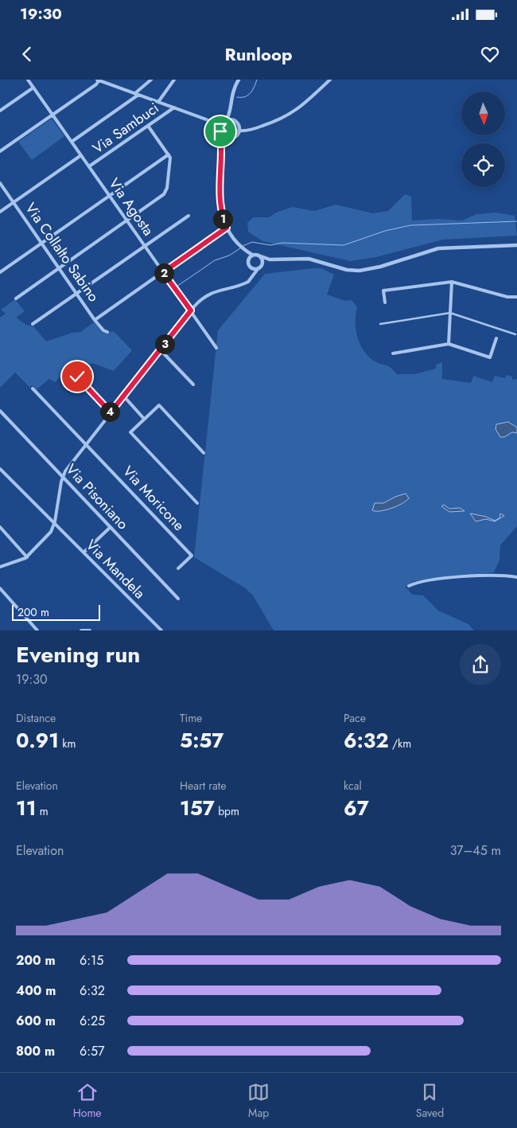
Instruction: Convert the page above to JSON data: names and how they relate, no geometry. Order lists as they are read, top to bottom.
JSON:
{
  "streets": {
    "street": [
      "Via Sambuci",
      "Via Agosta",
      "Via Collalto Sabino",
      "Via Pisoniano",
      "Via Moricone",
      "Via Mandela"
    ]
  },
  "crossings": [
    ["Via Sambuci", "Via Agosta"]
  ],
  "scale_bar": "200 m",
  "north": "bottom",
  "page": {
    "status": "19:30",
    "header": "Runloop",
    "pins": [
      "1",
      "2",
      "3",
      "4"
    ],
    "scale": "200 m",
    "heading": ["Evening run", "19:30"],
    "stats": [
      ["Distance", "0.91 km"],
      ["Time", "5:57"],
      ["Pace", "6:32 /km"],
      ["Elevation", "11 m"],
      ["Heart rate", "157 bpm"],
      ["kcal", "67"]
    ],
    "chart": ["Elevation", "37–45 m"],
    "list": [
      {
        "name": "200 m",
        "note": "6:15"
      },
      {
        "name": "400 m",
        "note": "6:32"
      },
      {
        "name": "600 m",
        "note": "6:25"
      },
      {
        "name": "800 m",
        "note": "6:57"
      }
    ],
    "tabs": ["Home", "Map", "Saved"]
  }
}
